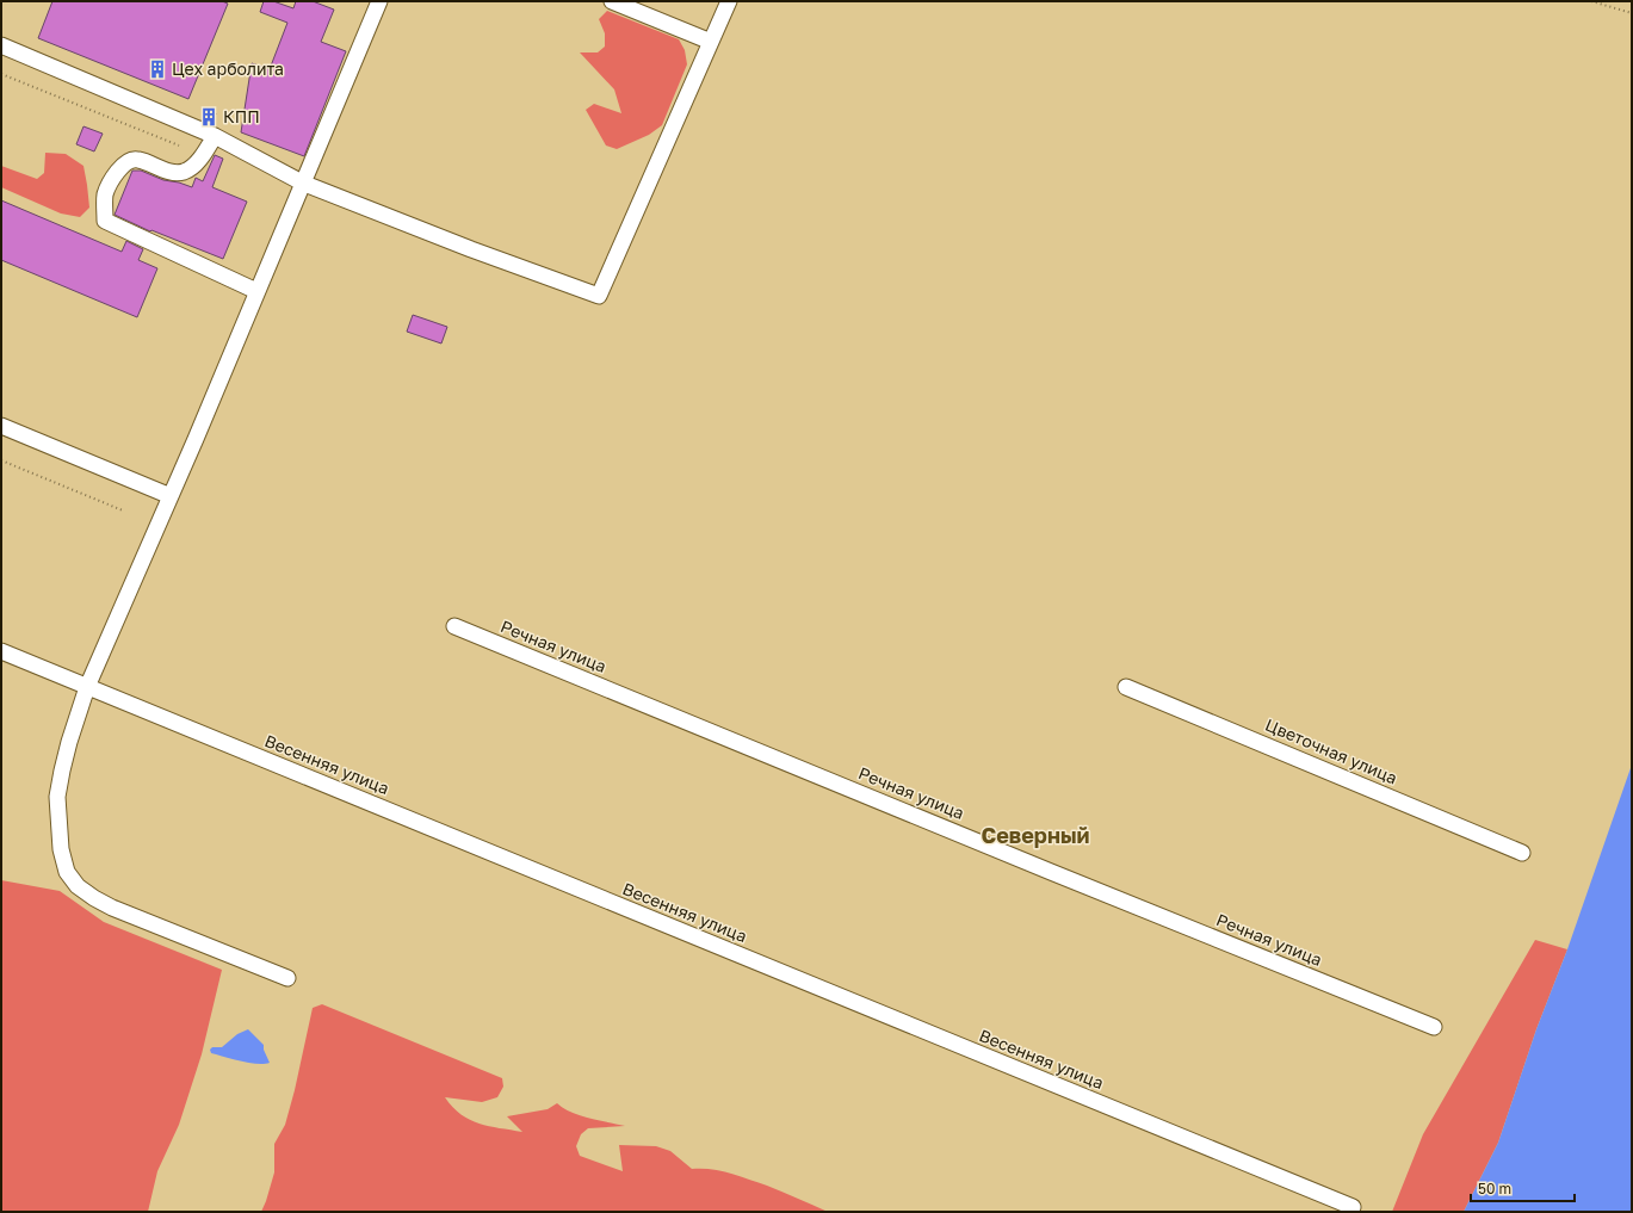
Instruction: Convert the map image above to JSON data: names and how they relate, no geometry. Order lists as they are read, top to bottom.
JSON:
{
  "streets": {
    "street": ["Речная улица", "Цветочная улица", "Весенняя улица"]
  },
  "districts": ["Северный"],
  "places": {
    "building": ["Цех арболита", "КПП"]
  },
  "scale_bar": "50 m"
}
